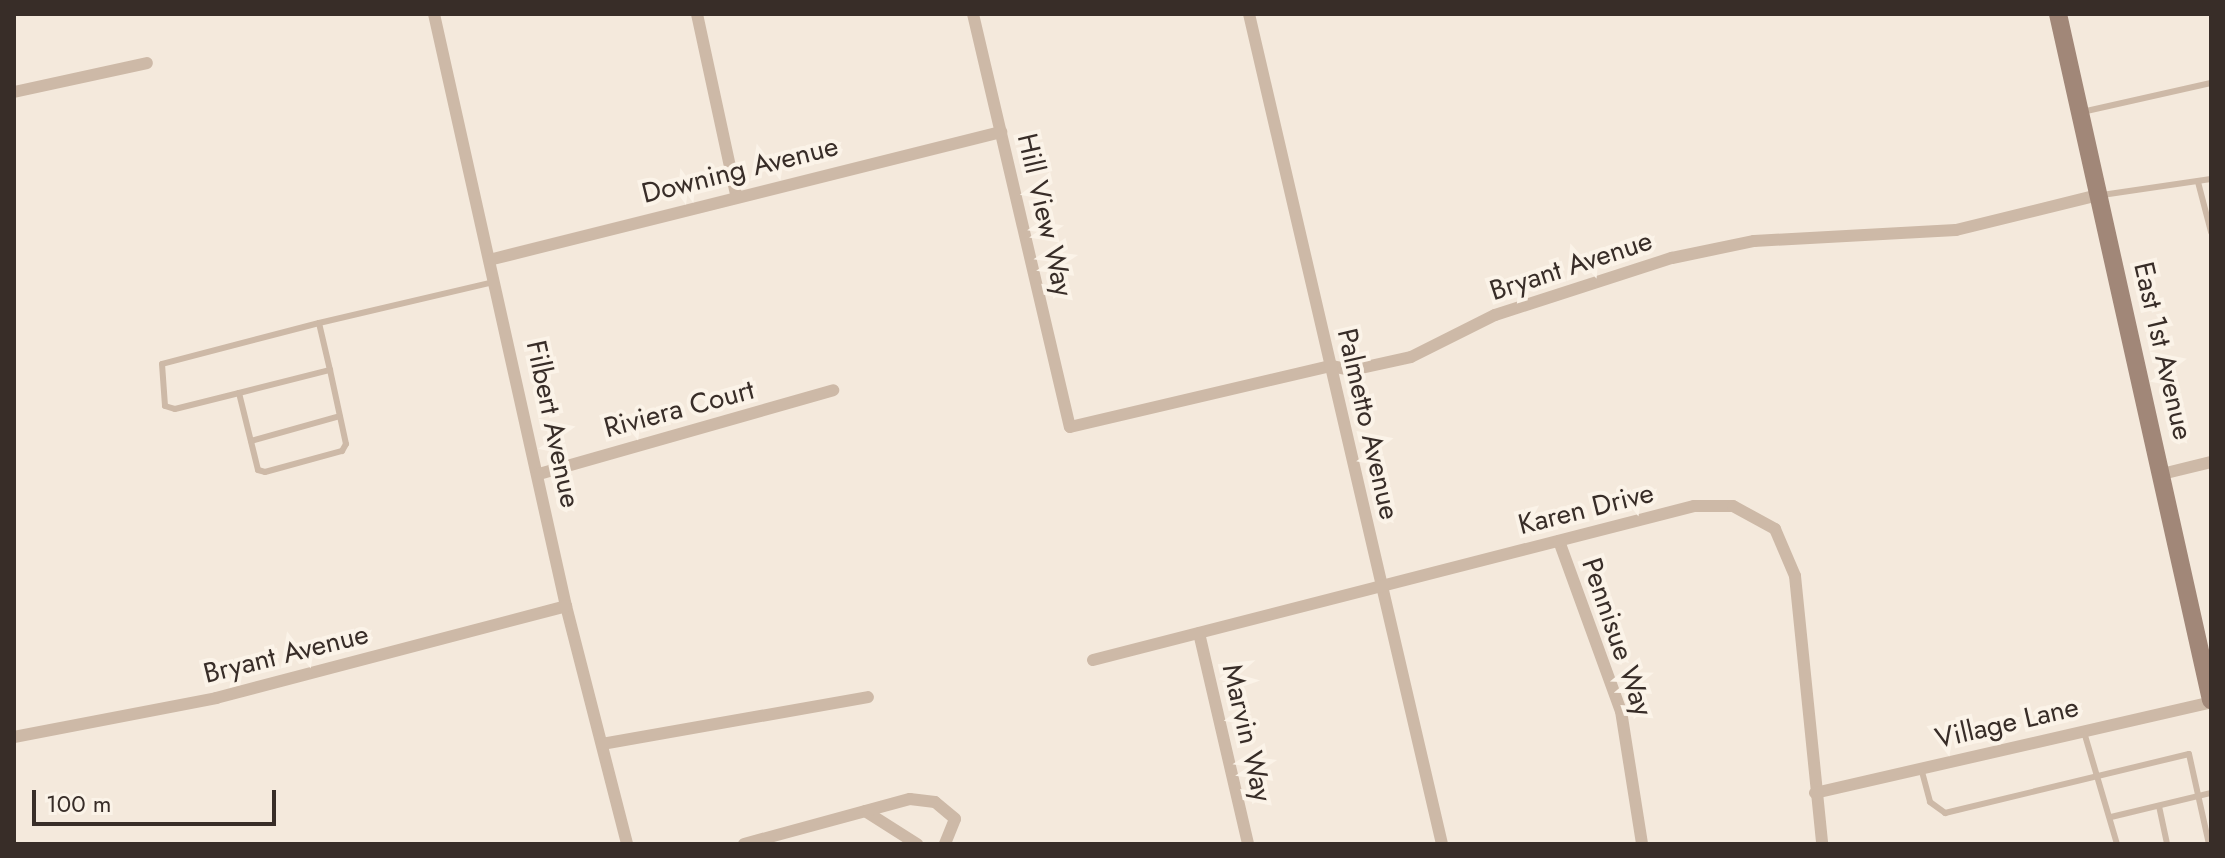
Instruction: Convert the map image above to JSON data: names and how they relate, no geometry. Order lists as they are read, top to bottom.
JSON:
{
  "streets": {
    "street": [
      "Downing Avenue",
      "Hill View Way",
      "Bryant Avenue",
      "East 1st Avenue",
      "Riviera Court",
      "Filbert Avenue",
      "Palmetto Avenue",
      "Karen Drive",
      "Pennisue Way",
      "Village Lane",
      "Marvin Way"
    ]
  },
  "crossings": [
    ["Downing Avenue", "Hill View Way"],
    ["Downing Avenue", "Filbert Avenue"],
    ["Hill View Way", "Bryant Avenue"],
    ["Bryant Avenue", "East 1st Avenue"],
    ["Bryant Avenue", "Filbert Avenue"],
    ["Bryant Avenue", "Palmetto Avenue"],
    ["East 1st Avenue", "Village Lane"],
    ["Riviera Court", "Filbert Avenue"],
    ["Palmetto Avenue", "Karen Drive"],
    ["Karen Drive", "Pennisue Way"],
    ["Karen Drive", "Village Lane"],
    ["Karen Drive", "Marvin Way"]
  ],
  "scale_bar": "100 m"
}
